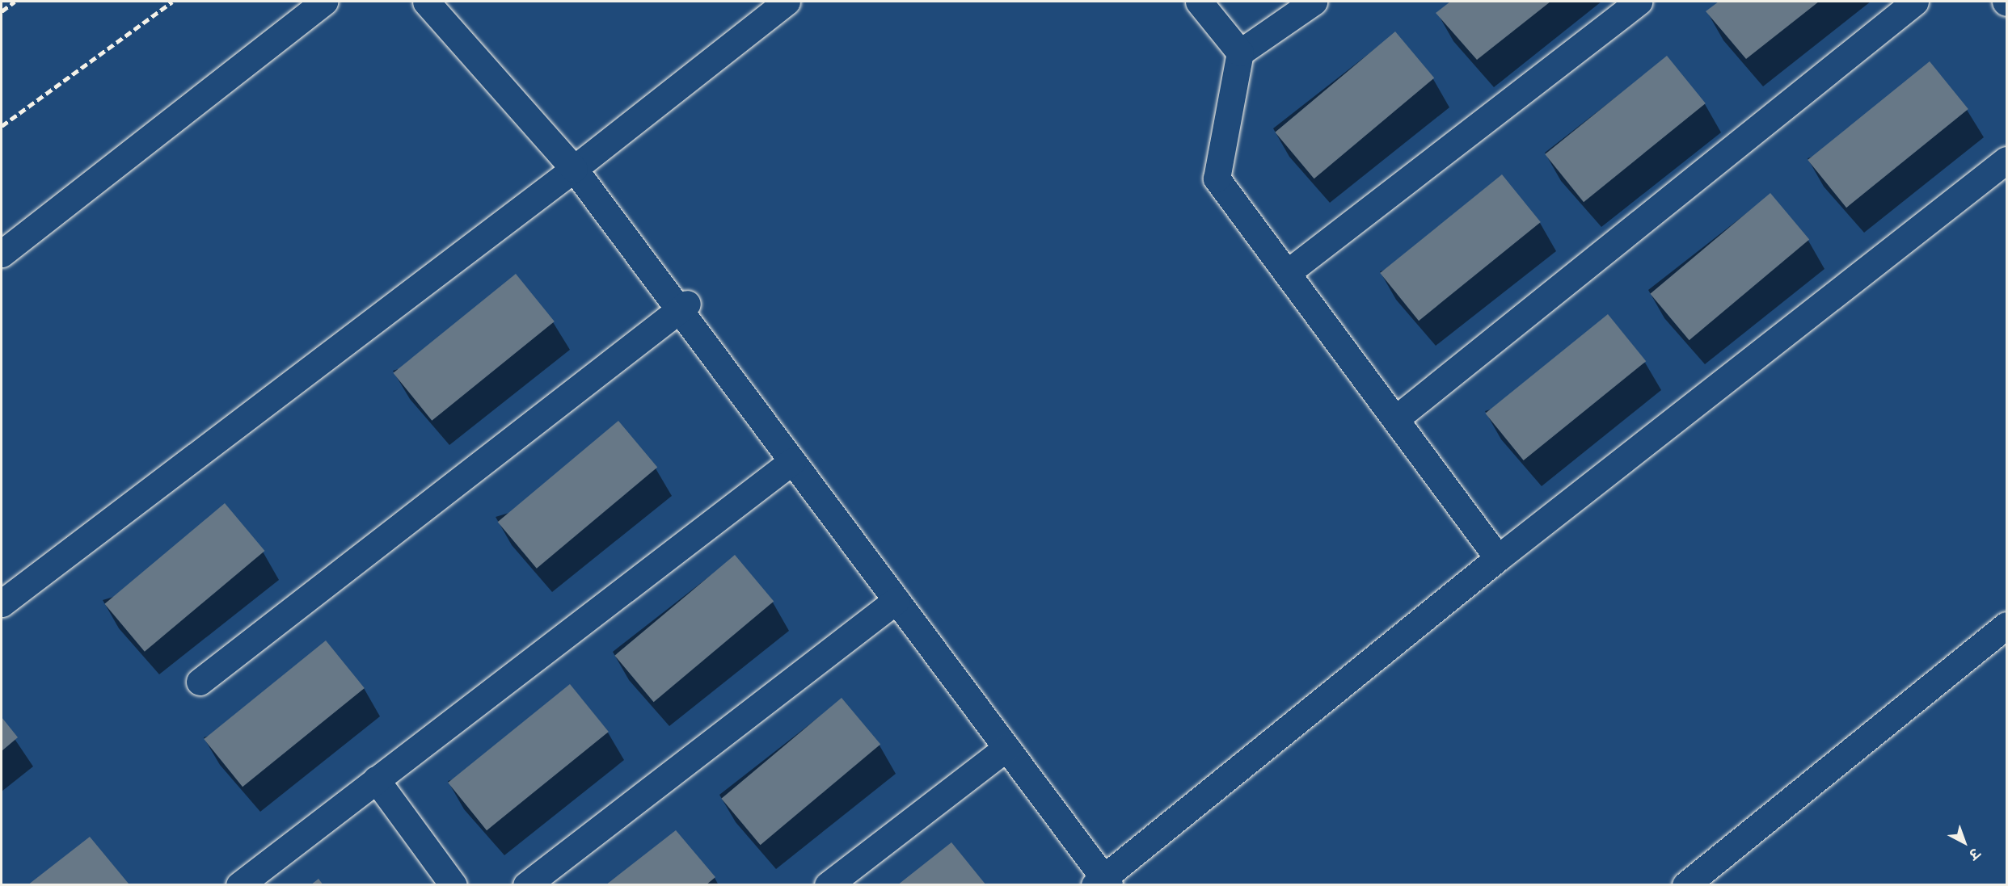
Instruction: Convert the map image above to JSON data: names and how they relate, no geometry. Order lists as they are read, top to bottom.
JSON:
{
  "north": "bottom right"
}
